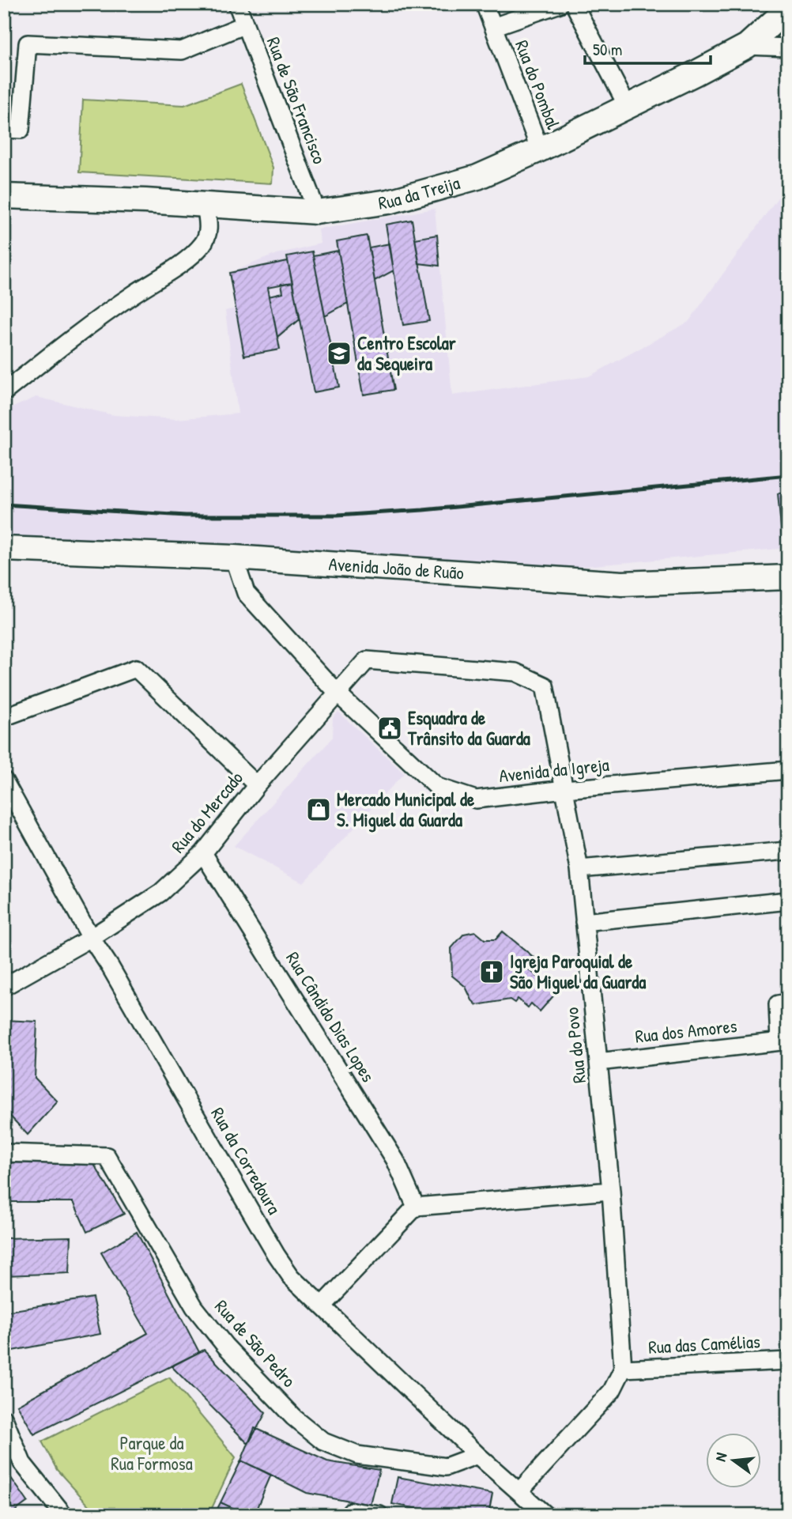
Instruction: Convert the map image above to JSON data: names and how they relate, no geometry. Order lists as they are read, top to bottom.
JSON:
{
  "streets": {
    "street": [
      "Rua do Pombal",
      "Rua de São Francisco",
      "Rua da Treija",
      "Avenida João de Ruão",
      "Avenida da Igreja",
      "Rua do Mercado",
      "Rua Cândido Dias Lopes",
      "Rua dos Amores",
      "Rua do Povo",
      "Rua da Corredoura",
      "Rua de São Pedro",
      "Rua das Camélias"
    ]
  },
  "crossings": [
    ["Rua do Pombal", "Rua da Treija"],
    ["Rua de São Francisco", "Rua da Treija"],
    ["Avenida João de Ruão", "Avenida da Igreja"],
    ["Avenida da Igreja", "Rua do Mercado"],
    ["Avenida da Igreja", "Rua do Povo"],
    ["Rua do Mercado", "Rua Cândido Dias Lopes"],
    ["Rua do Mercado", "Rua do Povo"],
    ["Rua do Mercado", "Rua da Corredoura"],
    ["Rua dos Amores", "Rua do Povo"],
    ["Rua do Povo", "Rua das Camélias"],
    ["Rua da Corredoura", "Rua de São Pedro"]
  ],
  "parks": ["Parque da Rua Formosa"],
  "places": {
    "school or university": ["Centro Escolar da Sequeira"],
    "public building": ["Esquadra de Trânsito da Guarda"],
    "shop": ["Mercado Municipal de S. Miguel da Guarda"],
    "church": ["Igreja Paroquial de São Miguel da Guarda"]
  },
  "scale_bar": "50 m",
  "north": "left"
}
